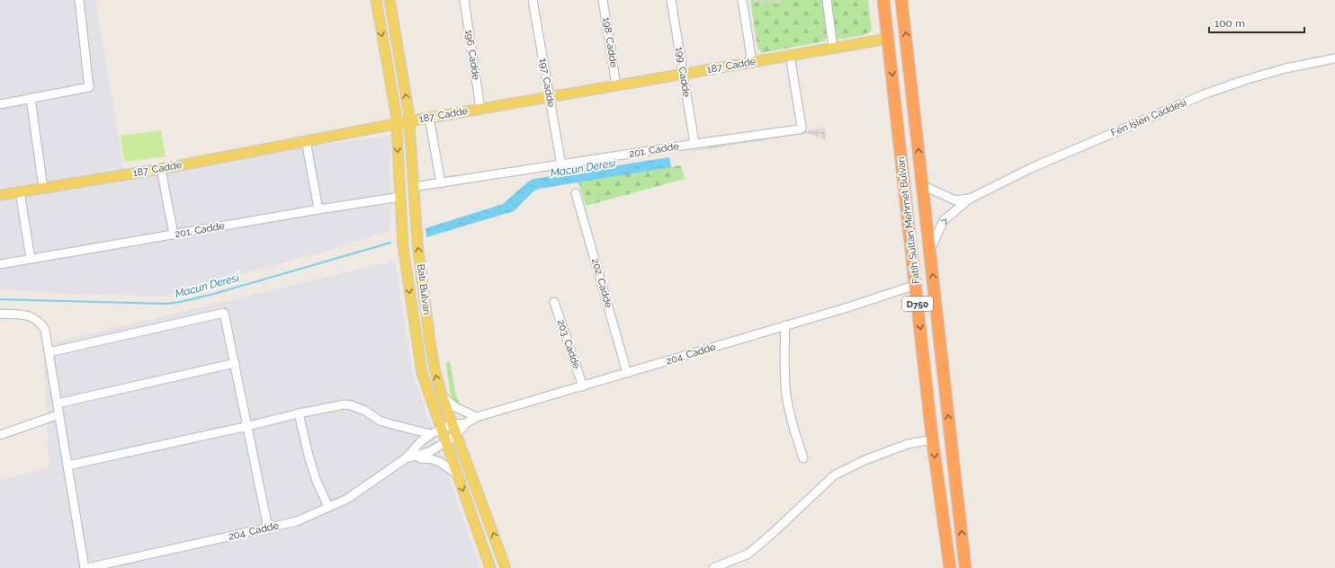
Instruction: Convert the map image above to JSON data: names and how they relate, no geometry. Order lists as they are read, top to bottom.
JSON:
{
  "streets": {
    "highway": ["Fatih Sultan Mehmet Bulvarı", "D750"],
    "main road": ["187. Cadde", "Batı Bulvarı"],
    "street": [
      "198. Cadde",
      "196. Cadde",
      "199. Cadde",
      "197. Cadde",
      "Fen İşleri Caddesi",
      "201. Cadde",
      "202. Cadde",
      "203. Cadde",
      "204. Cadde"
    ]
  },
  "crossings": [
    ["198. Cadde", "187. Cadde"],
    ["196. Cadde", "187. Cadde"],
    ["187. Cadde", "199. Cadde"],
    ["187. Cadde", "197. Cadde"],
    ["187. Cadde", "201. Cadde"],
    ["187. Cadde", "Fatih Sultan Mehmet Bulvarı"],
    ["187. Cadde", "Batı Bulvarı"],
    ["199. Cadde", "201. Cadde"],
    ["197. Cadde", "201. Cadde"],
    ["201. Cadde", "Batı Bulvarı"],
    ["Fatih Sultan Mehmet Bulvarı", "204. Cadde"],
    ["202. Cadde", "204. Cadde"],
    ["Batı Bulvarı", "204. Cadde"],
    ["203. Cadde", "204. Cadde"]
  ],
  "water": ["Macun Deresi"],
  "scale_bar": "100 m"
}
